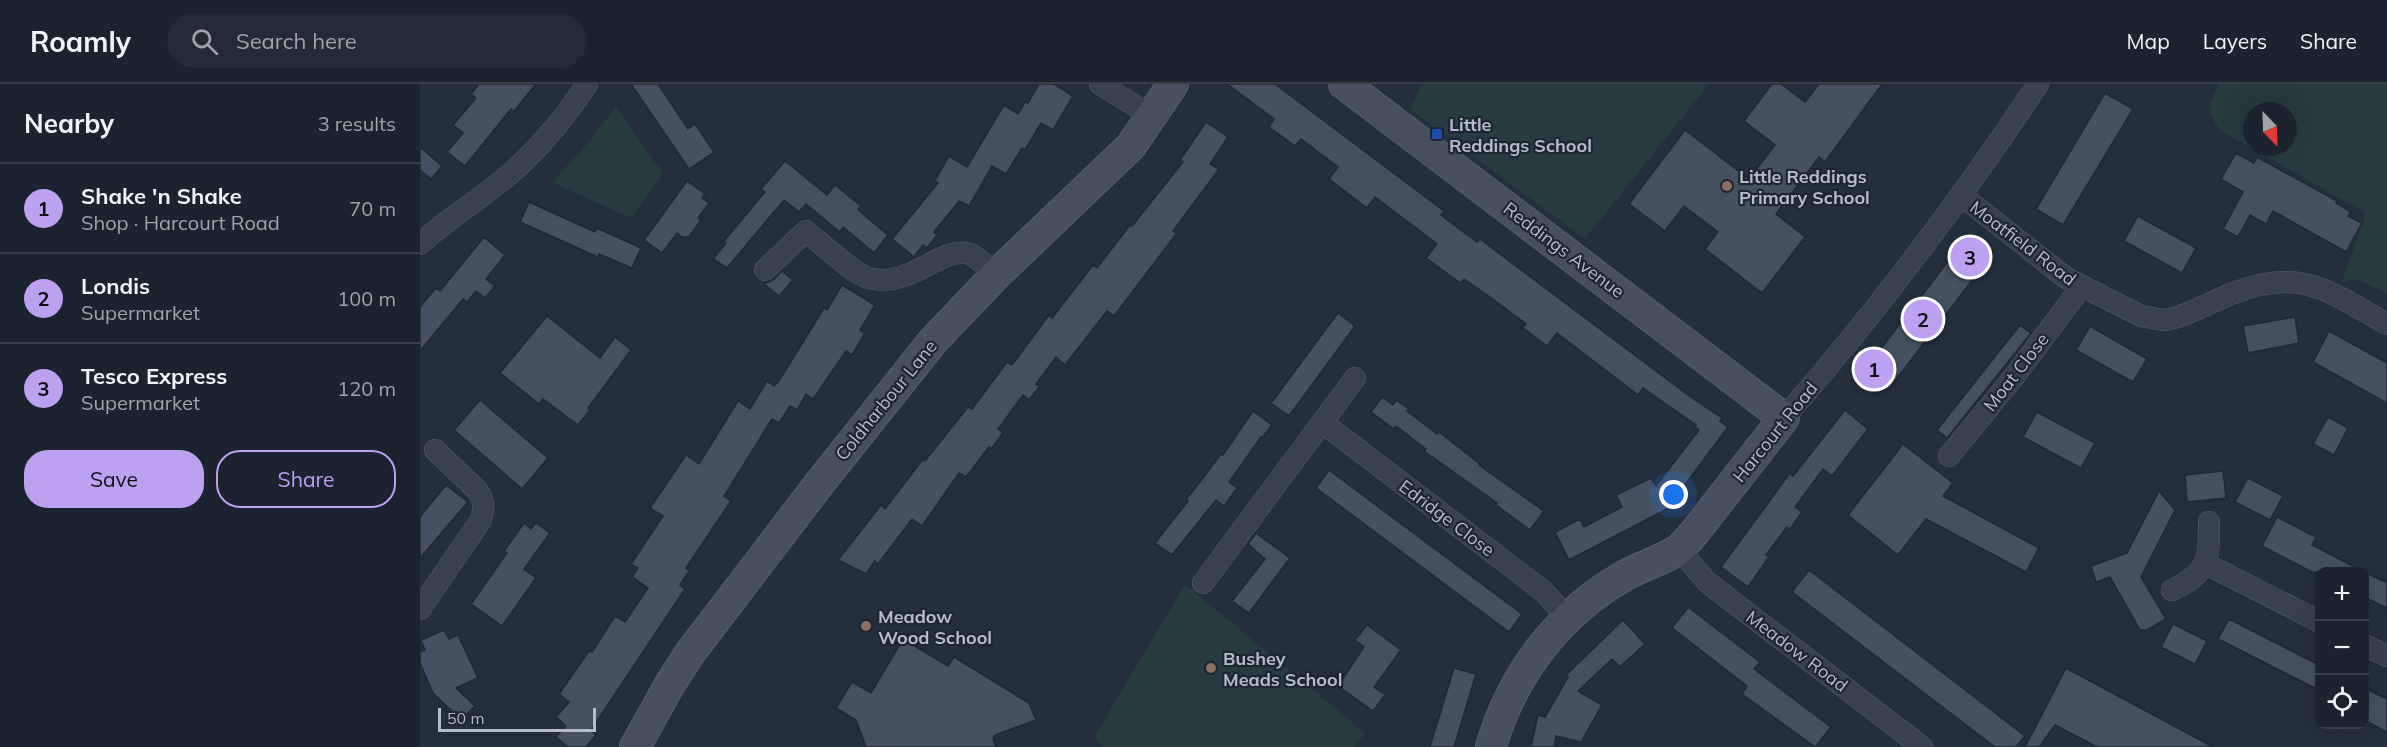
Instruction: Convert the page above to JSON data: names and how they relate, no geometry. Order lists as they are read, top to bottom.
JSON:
{
  "streets": {
    "street": [
      "Moatfield Road",
      "Reddings Avenue",
      "Moat Close",
      "Coldharbour Lane",
      "Harcourt Road",
      "Edridge Close",
      "Meadow Road"
    ]
  },
  "crossings": [
    ["Moatfield Road", "Moat Close"],
    ["Moatfield Road", "Harcourt Road"],
    ["Reddings Avenue", "Harcourt Road"],
    ["Harcourt Road", "Edridge Close"],
    ["Harcourt Road", "Meadow Road"]
  ],
  "places": {
    "transit": ["Little Reddings School"],
    "other": ["Little Reddings Primary School", "Meadow Wood School", "Bushey Meads School"]
  },
  "scale_bar": "50 m",
  "north": "bottom right",
  "page": {
    "header": "Roamly",
    "search": "Search here",
    "nav": ["Map", "Layers", "Share"],
    "heading": ["Nearby", "3 results"],
    "list": [
      {
        "mark": "1",
        "name": "Shake 'n Shake",
        "note": "Shop · Harcourt Road",
        "value": "70 m"
      },
      {
        "mark": "2",
        "name": "Londis",
        "note": "Supermarket",
        "value": "100 m"
      },
      {
        "mark": "3",
        "name": "Tesco Express",
        "note": "Supermarket",
        "value": "120 m"
      }
    ],
    "pins": ["3", "2", "1"],
    "buttons": ["Save", "Share"],
    "map_buttons": ["+", "−"],
    "scale": "50 m"
  }
}
